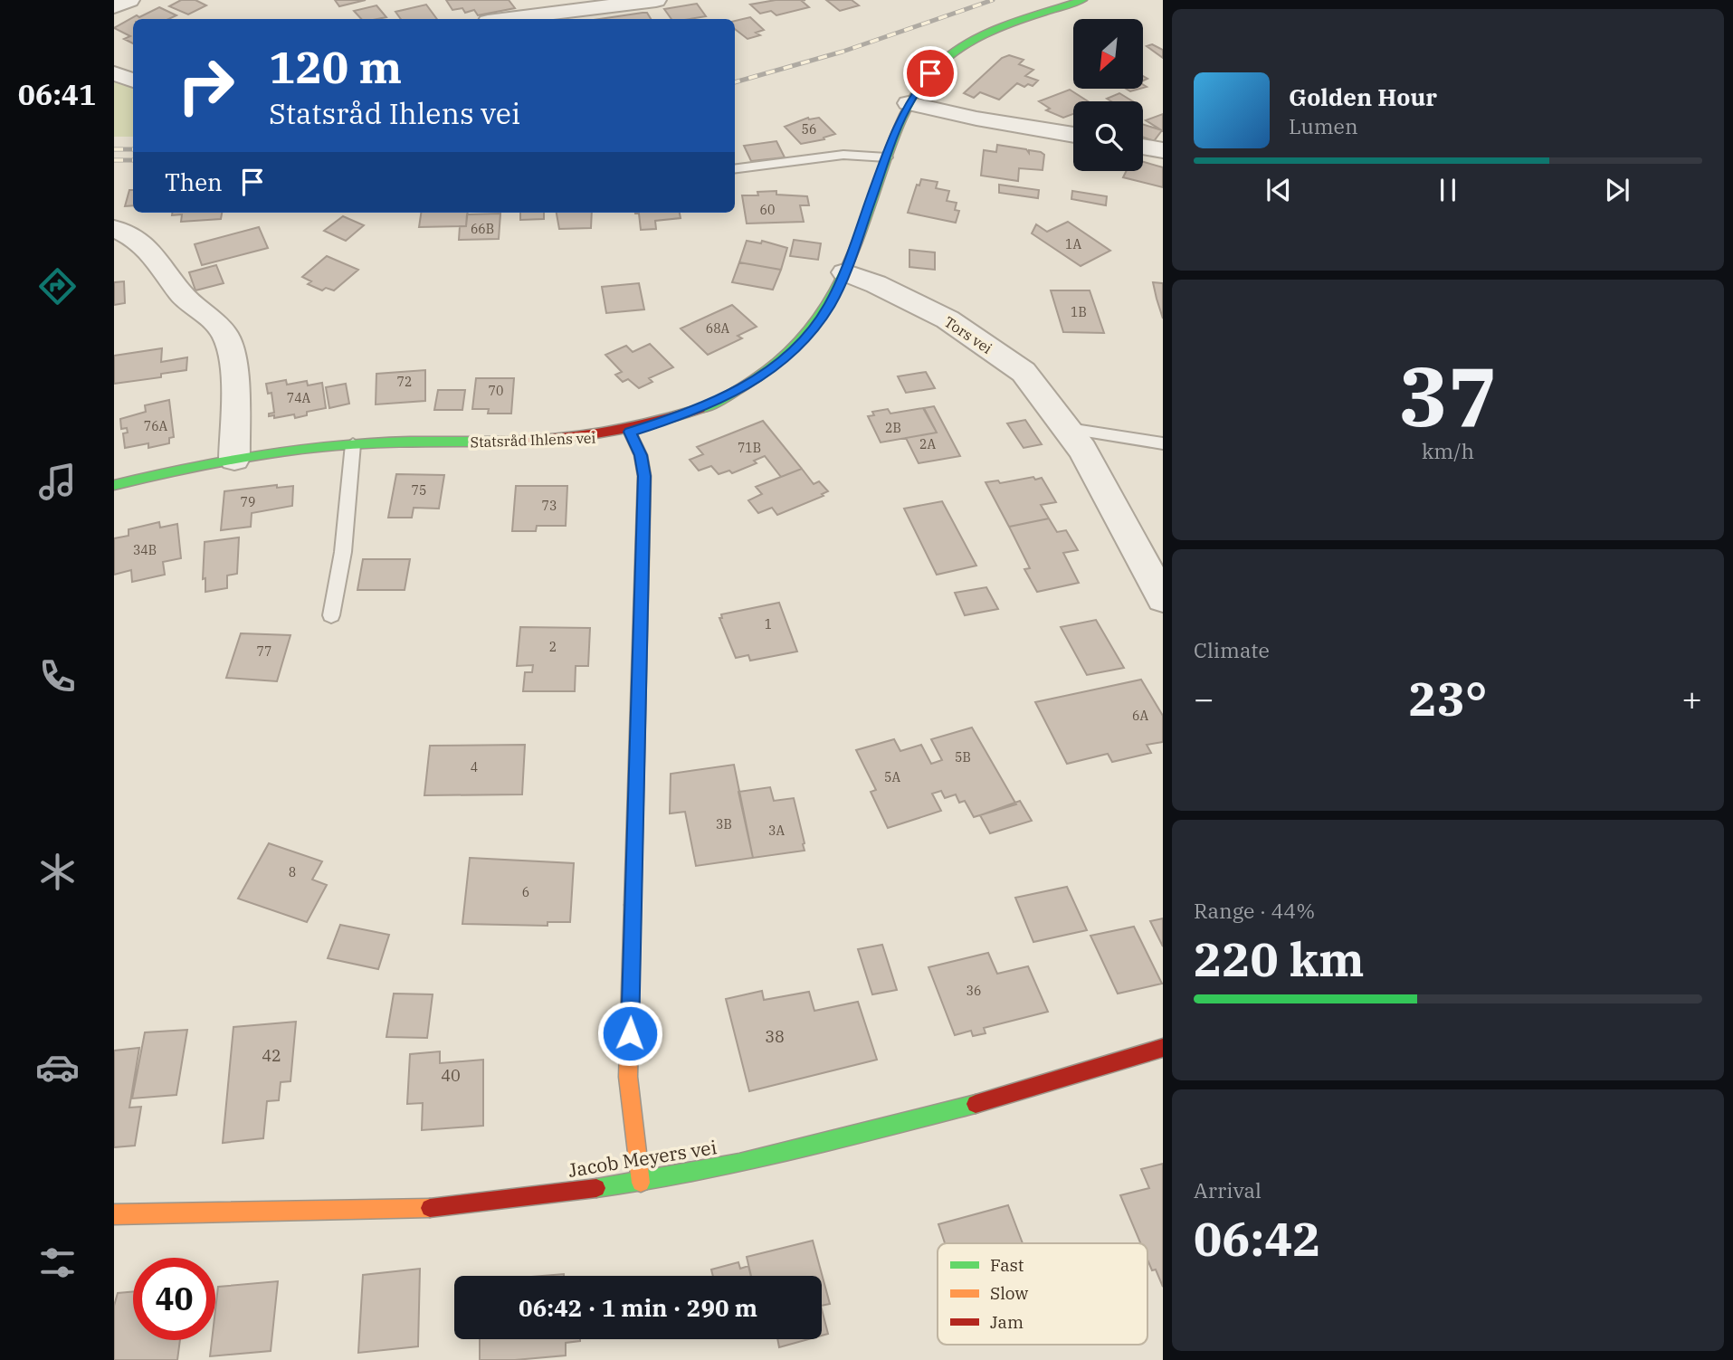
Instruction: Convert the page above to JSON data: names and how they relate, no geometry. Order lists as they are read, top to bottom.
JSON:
{
  "streets": {
    "street": ["Tors vei", "Statsråd Ihlens vei", "Jacob Meyers vei"]
  },
  "crossings": [
    ["Tors vei", "Statsråd Ihlens vei"]
  ],
  "house_numbers": [
    "56",
    "60",
    "66B",
    "1A",
    "1B",
    "68A",
    "72",
    "70",
    "74A",
    "76A",
    "2B",
    "2A",
    "71B",
    "75",
    "79",
    "73",
    "34B",
    "1",
    "2",
    "77",
    "6A",
    "5B",
    "4",
    "5A",
    "3B",
    "3A",
    "8",
    "6",
    "36",
    "38",
    "42",
    "40"
  ],
  "legend": ["Fast", "Slow", "Jam"],
  "north": "bottom left",
  "page": {
    "tabs": "06:41",
    "turn": ["120 m", "Statsråd Ihlens vei"],
    "song": ["Golden Hour", "Lumen"],
    "then": "Then",
    "tile": [
      ["37", "km/h"],
      "Climate",
      ["Range · 44%", "220 km"],
      ["Arrival", "06:42"]
    ],
    "heat": ["−", "23°", "+"],
    "limit": "40",
    "trip": "06:42 · 1 min · 290 m"
  }
}
